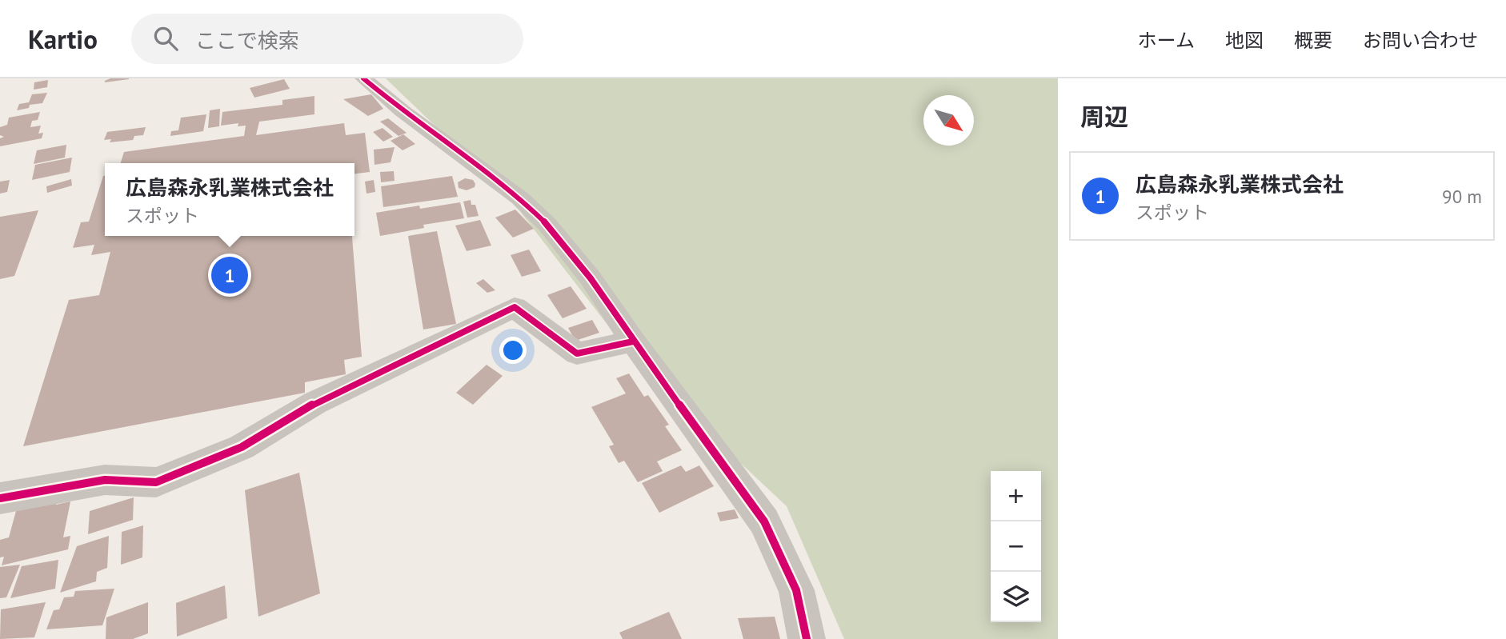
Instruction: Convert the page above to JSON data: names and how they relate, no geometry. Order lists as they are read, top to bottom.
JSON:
{
  "north": "bottom right",
  "page": {
    "header": "Kartio",
    "search": "ここで検索",
    "nav": [
      "ホーム",
      "地図",
      "概要",
      "お問い合わせ"
    ],
    "heading": "周辺",
    "list": [
      {
        "mark": "1",
        "name": "広島森永乳業株式会社",
        "note": "スポット",
        "value": "90 m"
      }
    ],
    "popup": ["広島森永乳業株式会社", "スポット"],
    "pins": "1",
    "map_buttons": ["+", "−"]
  }
}
